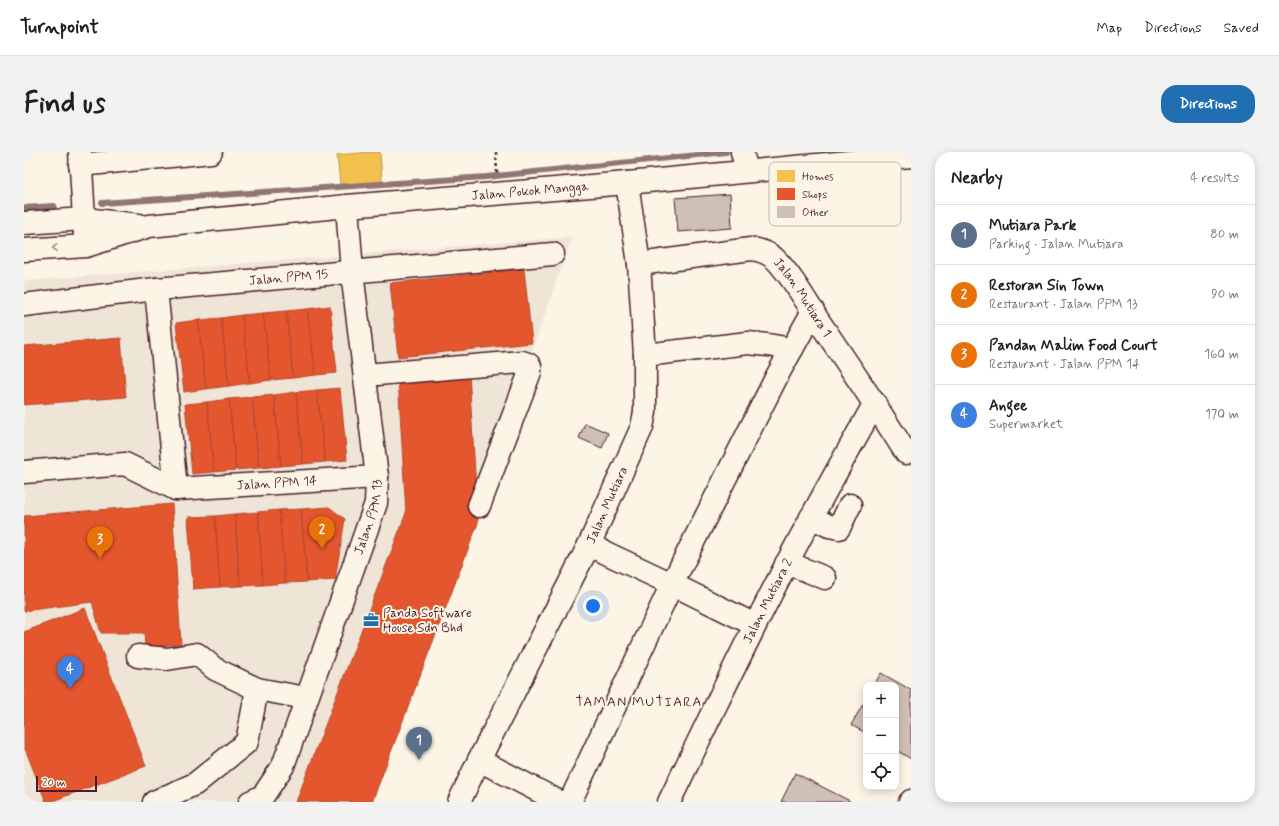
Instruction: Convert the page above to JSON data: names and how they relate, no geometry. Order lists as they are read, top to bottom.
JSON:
{
  "streets": {
    "street": [
      "Jalan Pokok Mangga",
      "Jalan PPM 15",
      "Jalan Mutiara 1",
      "Jalan PPM 14",
      "Jalan Mutiara",
      "Jalan PPM 13",
      "Jalan Mutiara 2"
    ]
  },
  "crossings": [
    ["Jalan Pokok Mangga", "Jalan Mutiara"],
    ["Jalan Pokok Mangga", "Jalan PPM 13"],
    ["Jalan PPM 15", "Jalan PPM 13"],
    ["Jalan Mutiara 1", "Jalan Mutiara"],
    ["Jalan Mutiara 1", "Jalan Mutiara 2"],
    ["Jalan PPM 14", "Jalan PPM 13"]
  ],
  "districts": ["TAMAN MUTIARA"],
  "places": {
    "office": ["Panda Software House Sdn Bhd"]
  },
  "legend": ["Homes", "Shops", "Other"],
  "scale_bar": "20 m",
  "page": {
    "header": "Turnpoint",
    "nav": ["Map", "Directions", "Saved"],
    "buttons": "Directions",
    "title": "Find us",
    "heading": ["Nearby", "4 results"],
    "list": [
      {
        "mark": "1",
        "name": "Mutiara Park",
        "note": "Parking · Jalan Mutiara",
        "value": "80 m"
      },
      {
        "mark": "2",
        "name": "Restoran Sin Town",
        "note": "Restaurant · Jalan PPM 13",
        "value": "90 m"
      },
      {
        "mark": "3",
        "name": "Pandan Malim Food Court",
        "note": "Restaurant · Jalan PPM 14",
        "value": "160 m"
      },
      {
        "mark": "4",
        "name": "Angee",
        "note": "Supermarket",
        "value": "170 m"
      }
    ],
    "pins": [
      "2",
      "3",
      "4",
      "1"
    ],
    "map_buttons": ["+", "−"],
    "scale": "20 m"
  }
}
